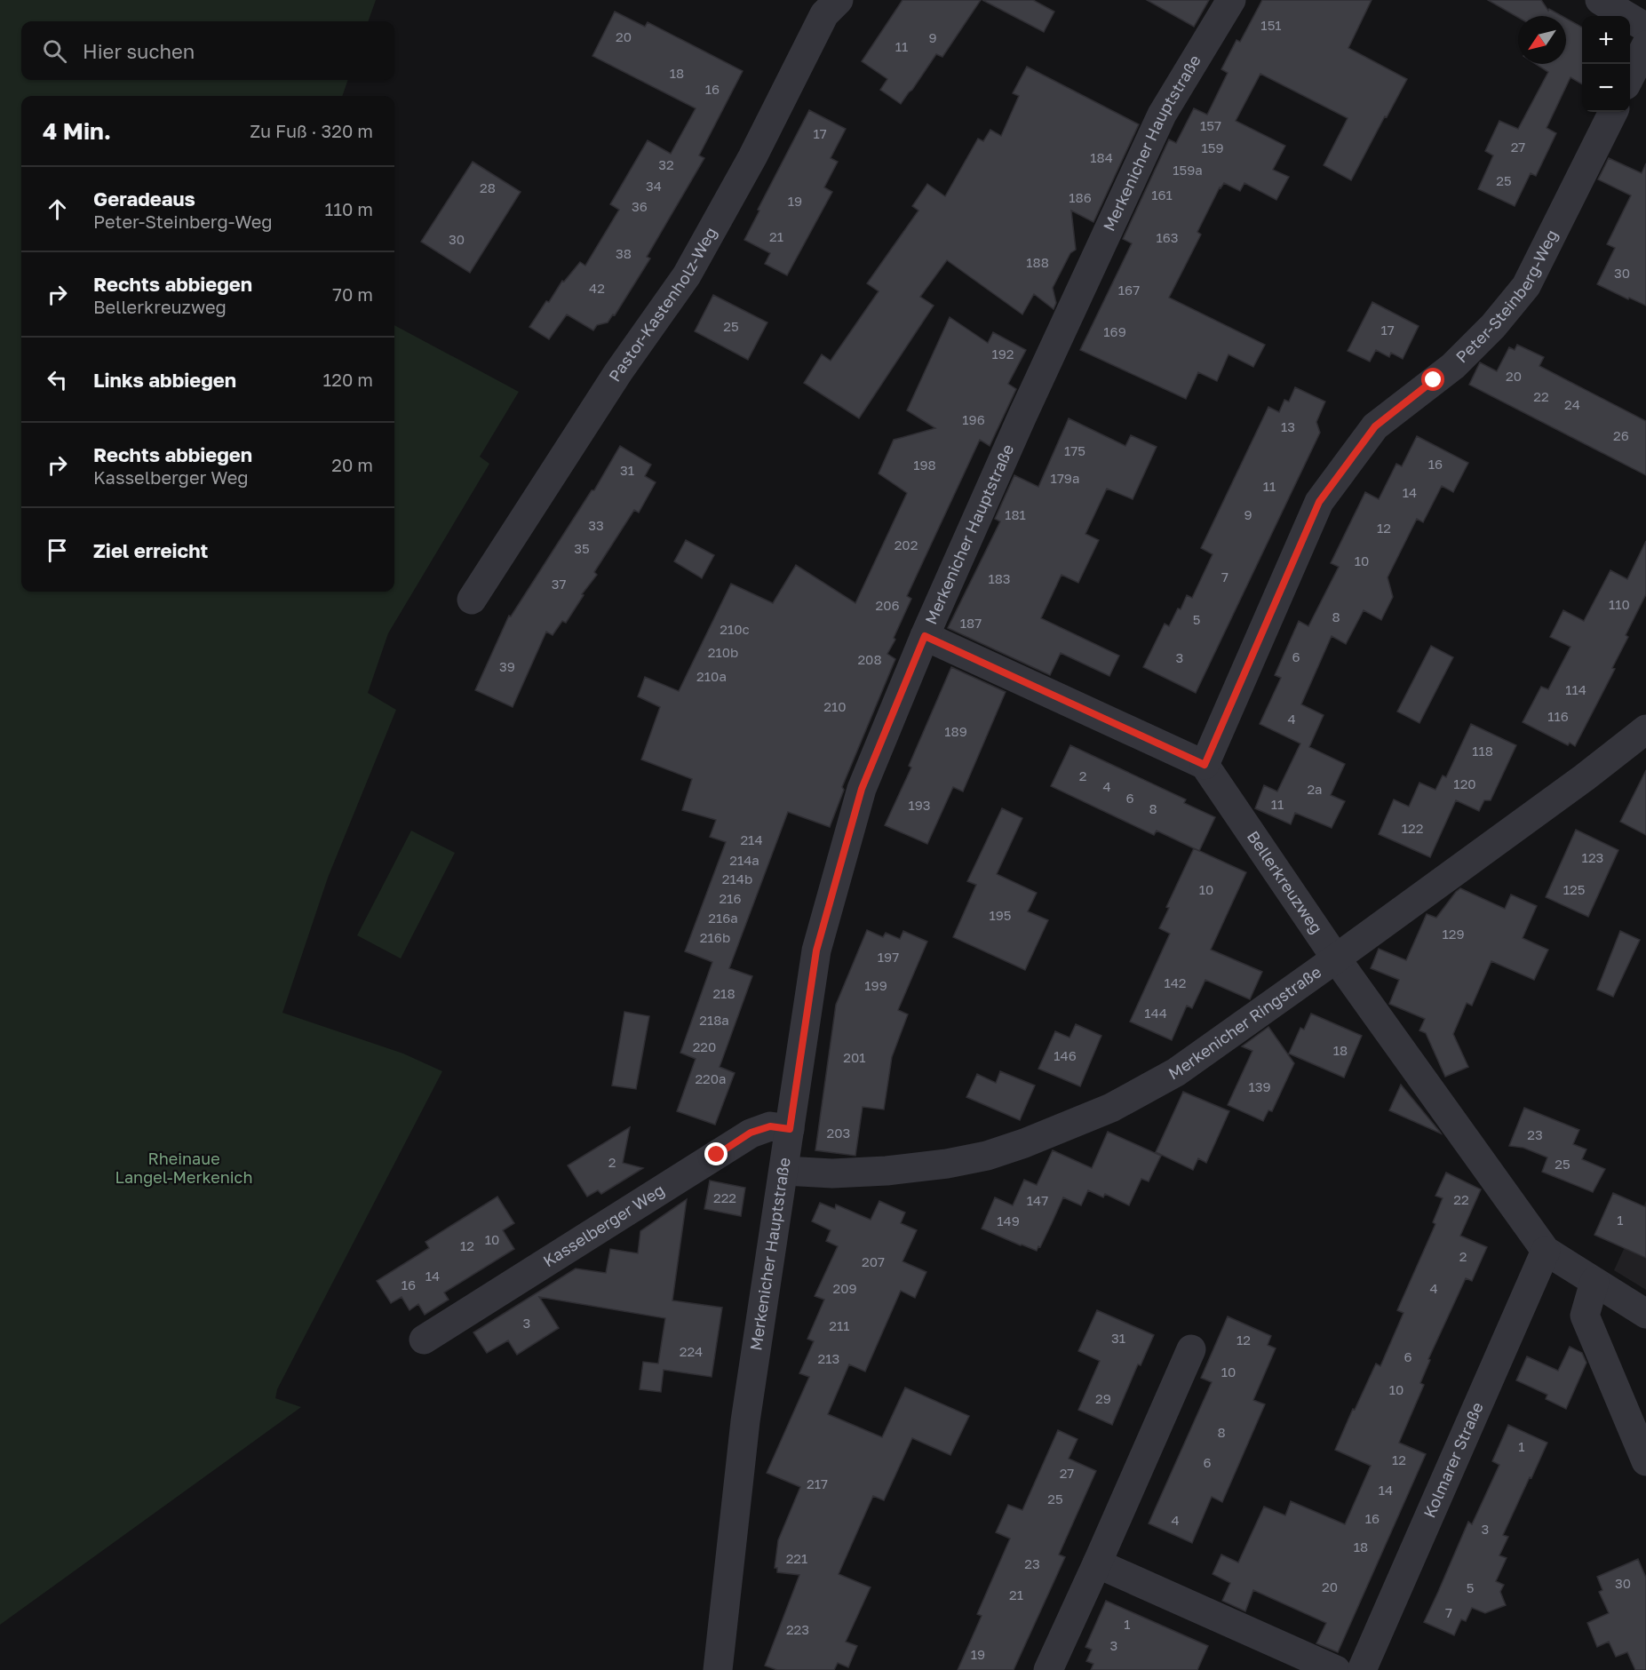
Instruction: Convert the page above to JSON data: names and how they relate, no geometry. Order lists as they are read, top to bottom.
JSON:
{
  "streets": {
    "street": [
      "Merkenicher Hauptstraße",
      "Peter-Steinberg-Weg",
      "Pastor-Kastenholz-Weg",
      "Bellerkreuzweg",
      "Merkenicher Ringstraße",
      "Kasselberger Weg",
      "Kolmarer Straße"
    ]
  },
  "crossings": [
    ["Merkenicher Hauptstraße", "Merkenicher Ringstraße"],
    ["Merkenicher Hauptstraße", "Kasselberger Weg"],
    ["Peter-Steinberg-Weg", "Bellerkreuzweg"],
    ["Bellerkreuzweg", "Merkenicher Ringstraße"],
    ["Bellerkreuzweg", "Kolmarer Straße"]
  ],
  "parks": ["Rheinaue Langel-Merkenich"],
  "house_numbers": [
    "151",
    "20",
    "9",
    "11",
    "18",
    "16",
    "157",
    "17",
    "27",
    "159",
    "184",
    "32",
    "159a",
    "25",
    "34",
    "28",
    "161",
    "186",
    "19",
    "36",
    "21",
    "163",
    "30",
    "38",
    "188",
    "30",
    "42",
    "167",
    "25",
    "17",
    "169",
    "192",
    "20",
    "22",
    "24",
    "196",
    "13",
    "26",
    "175",
    "16",
    "198",
    "31",
    "179a",
    "11",
    "14",
    "181",
    "9",
    "33",
    "12",
    "202",
    "35",
    "10",
    "7",
    "183",
    "37",
    "110",
    "206",
    "8",
    "5",
    "187",
    "210c",
    "210b",
    "6",
    "3",
    "208",
    "39",
    "210a",
    "114",
    "210",
    "116",
    "4",
    "189",
    "118",
    "2",
    "120",
    "4",
    "2a",
    "6",
    "11",
    "193",
    "8",
    "122",
    "214",
    "123",
    "214a",
    "214b",
    "10",
    "125",
    "216",
    "195",
    "216a",
    "129",
    "216b",
    "197",
    "142",
    "199",
    "218",
    "144",
    "218a",
    "220",
    "18",
    "146",
    "201",
    "220a",
    "139",
    "203",
    "23",
    "2",
    "25",
    "222",
    "22",
    "147",
    "1",
    "149",
    "10",
    "12",
    "2",
    "207",
    "14",
    "16",
    "209",
    "4",
    "3",
    "211",
    "31",
    "12",
    "224",
    "6",
    "213",
    "10",
    "10",
    "29",
    "8",
    "1",
    "12",
    "6",
    "27",
    "217",
    "14",
    "25",
    "16",
    "4",
    "3",
    "18",
    "221",
    "23",
    "30",
    "20",
    "5",
    "21",
    "7",
    "1",
    "223",
    "3",
    "19"
  ],
  "north": "bottom left",
  "page": {
    "map_buttons": ["+", "−"],
    "search": "Hier suchen",
    "heading": ["4 Min.", "Zu Fuß · 320 m"],
    "list": [
      ["Geradeaus", "Peter-Steinberg-Weg", "110 m"],
      ["Rechts abbiegen", "Bellerkreuzweg", "70 m"],
      ["Links abbiegen", "120 m"],
      ["Rechts abbiegen", "Kasselberger Weg", "20 m"],
      "Ziel erreicht"
    ]
  }
}
